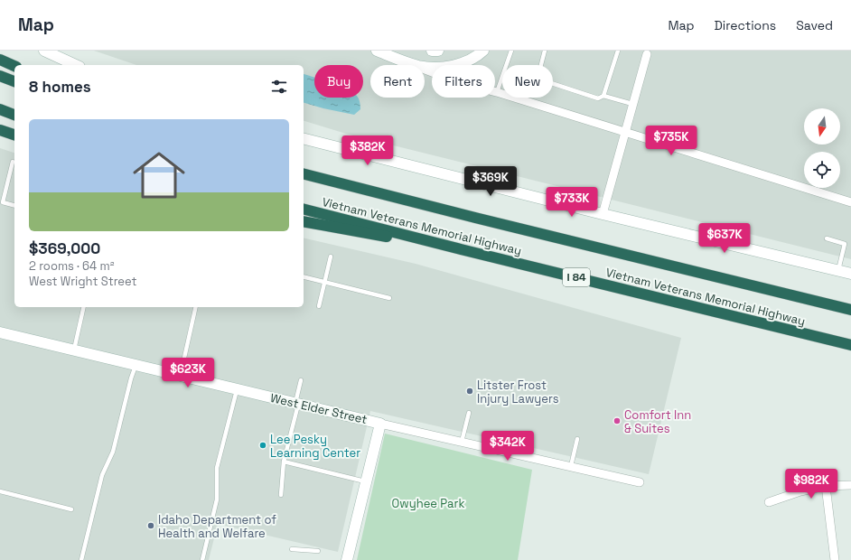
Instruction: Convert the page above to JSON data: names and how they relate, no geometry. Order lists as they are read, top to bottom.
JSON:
{
  "streets": {
    "highway": ["Vietnam Veterans Memorial Highway", "I 84"],
    "street": ["West Elder Street"]
  },
  "parks": ["Owyhee Park"],
  "places": [
    "Litster Frost Injury Lawyers",
    "Comfort Inn & Suites",
    "Lee Pesky Learning Center",
    "Idaho Department of Health and Welfare"
  ],
  "north": "bottom",
  "page": {
    "header": "Map",
    "nav": ["Map", "Directions", "Saved"],
    "chip": [
      "Buy",
      "Rent",
      "Filters",
      "New"
    ],
    "heading": "8 homes",
    "list": [
      {
        "name": "$369,000",
        "note": "2 rooms · 64 m² · West Wright Street"
      }
    ],
    "price": [
      "$735K",
      "$382K",
      "$369K",
      "$733K",
      "$637K",
      "$623K",
      "$342K",
      "$982K"
    ]
  }
}
